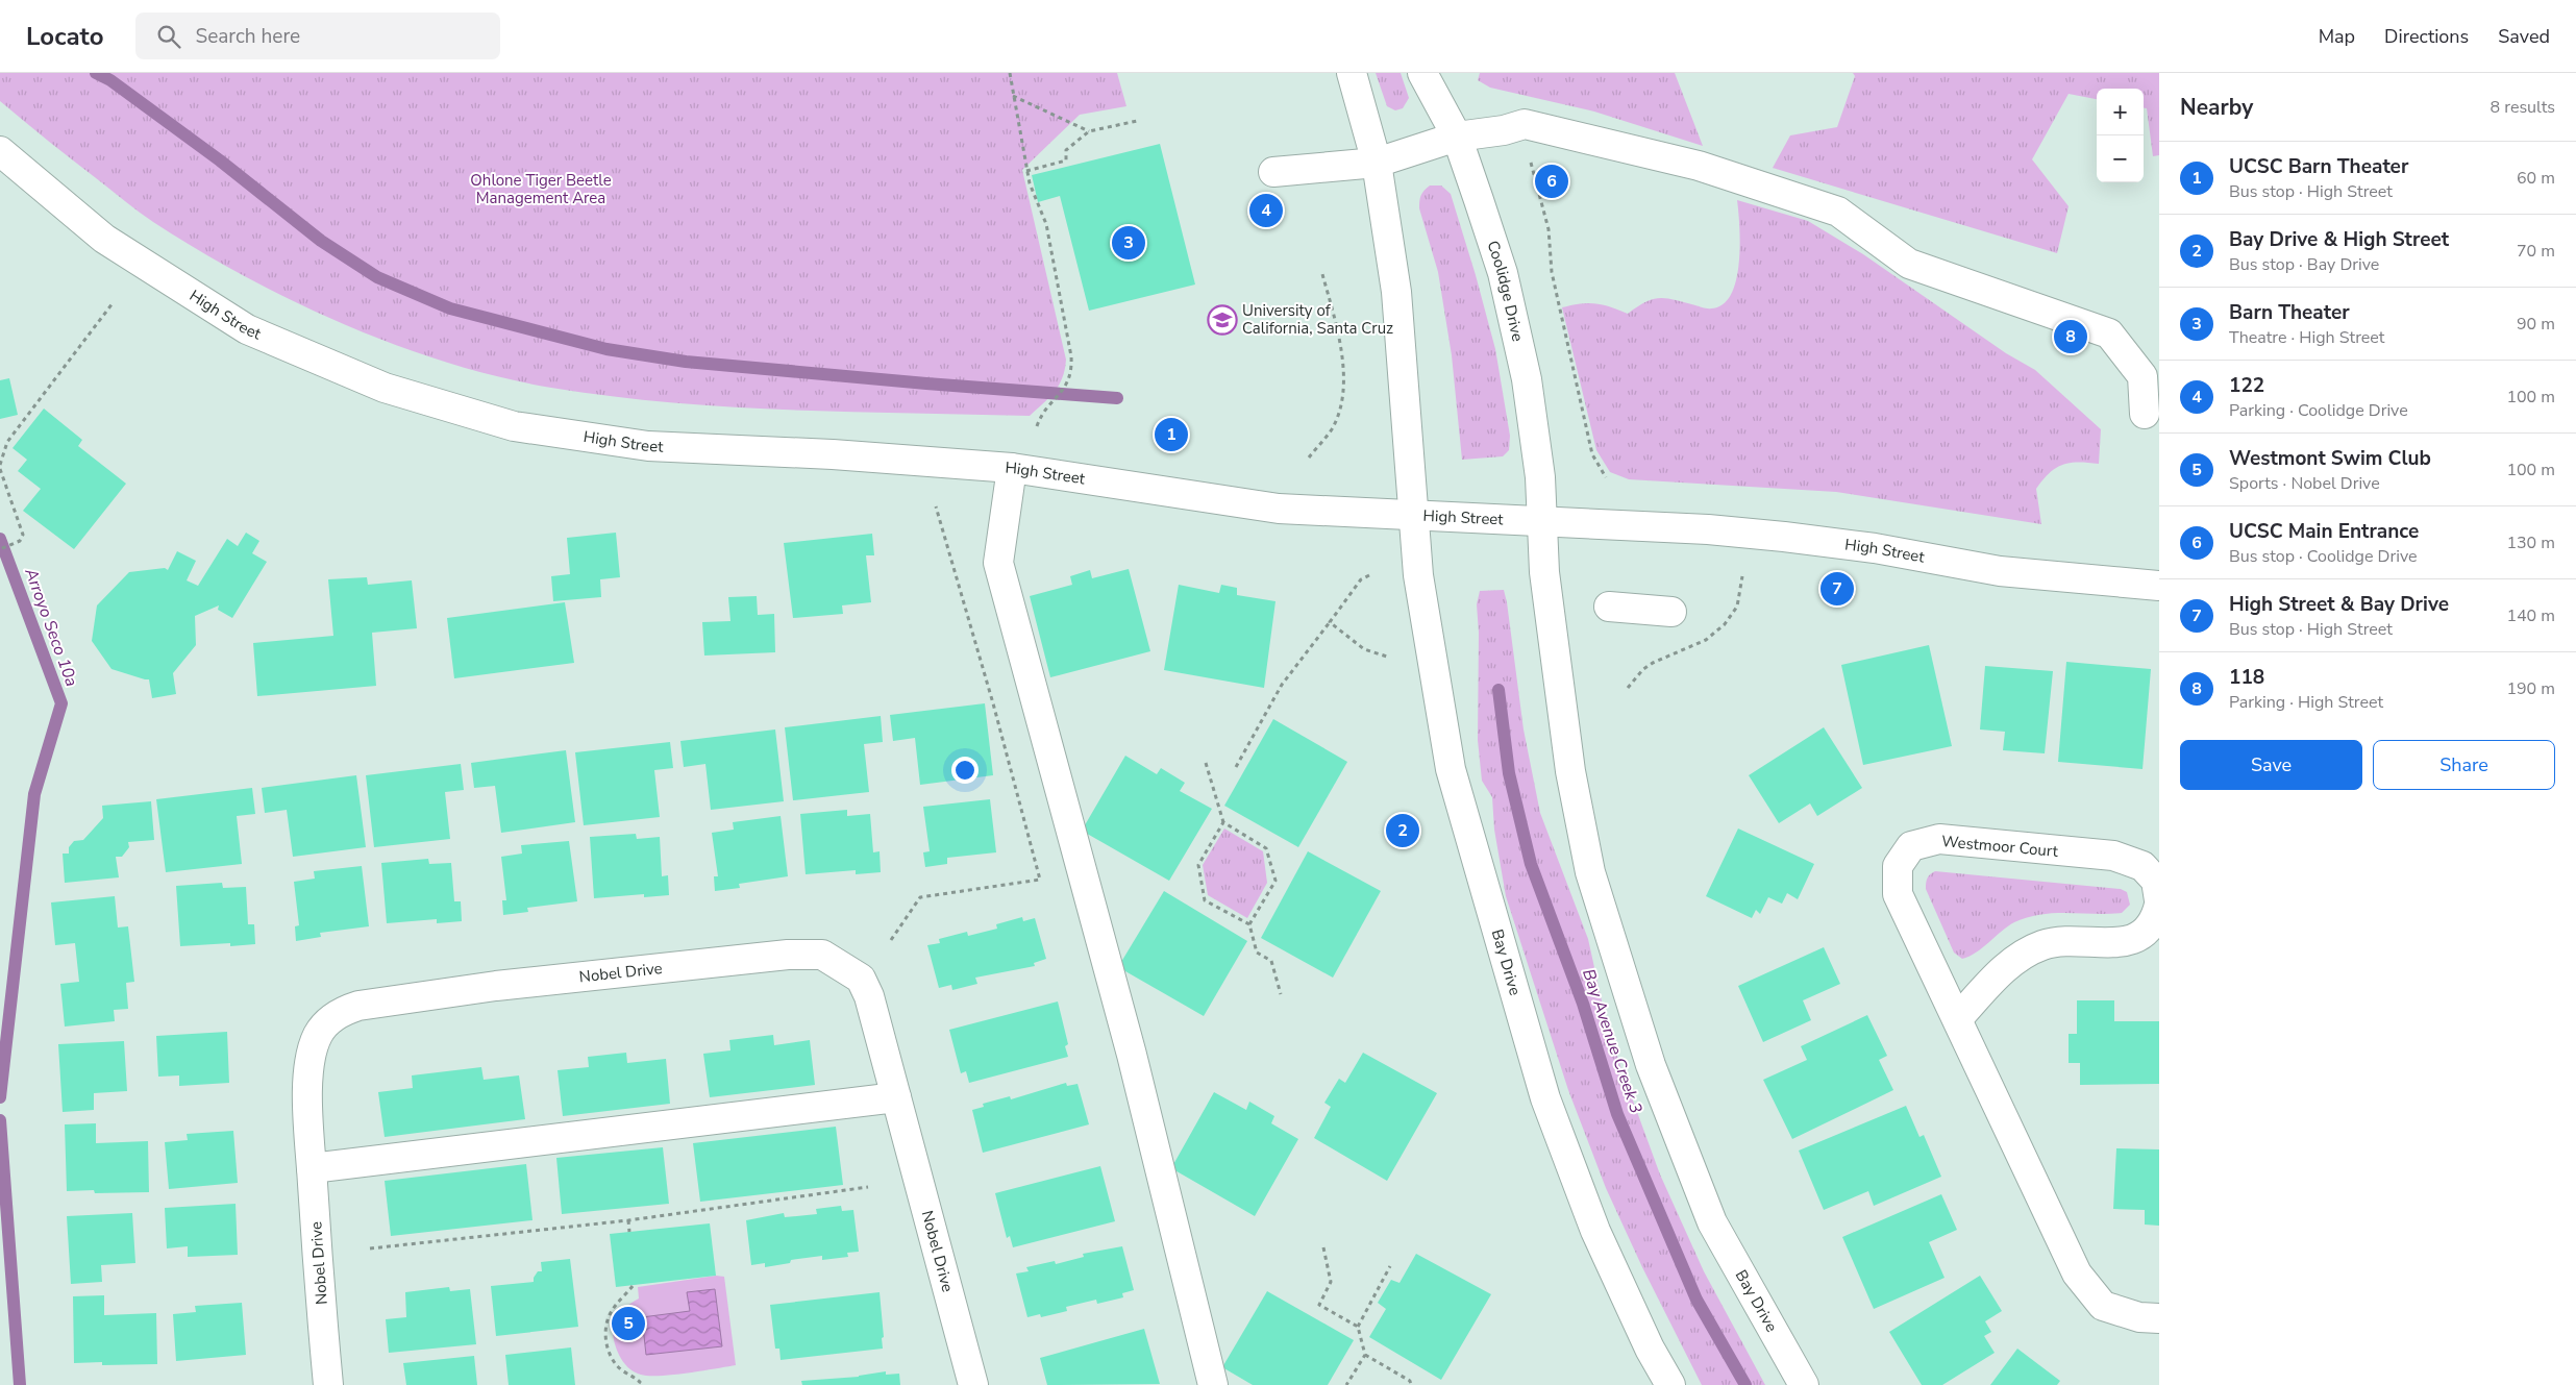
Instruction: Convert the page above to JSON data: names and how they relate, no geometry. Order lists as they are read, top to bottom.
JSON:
{
  "streets": {
    "main road": [
      "Coolidge Drive",
      "High Street",
      "Westmoor Court",
      "Bay Drive",
      "Nobel Drive"
    ]
  },
  "crossings": [
    ["Coolidge Drive", "High Street"],
    ["Coolidge Drive", "Bay Drive"],
    ["High Street", "Bay Drive"]
  ],
  "water": ["Arroyo Seco 10a", "Bay Avenue Creek 3"],
  "parks": ["Ohlone Tiger Beetle Management Area"],
  "places": {
    "school or university": ["University of California, Santa Cruz"]
  },
  "page": {
    "header": "Locato",
    "search": "Search here",
    "nav": ["Map", "Directions", "Saved"],
    "heading": ["Nearby", "8 results"],
    "map_buttons": ["+", "−"],
    "list": [
      {
        "mark": "1",
        "name": "UCSC Barn Theater",
        "note": "Bus stop · High Street",
        "value": "60 m"
      },
      {
        "mark": "2",
        "name": "Bay Drive & High Street",
        "note": "Bus stop · Bay Drive",
        "value": "70 m"
      },
      {
        "mark": "3",
        "name": "Barn Theater",
        "note": "Theatre · High Street",
        "value": "90 m"
      },
      {
        "mark": "4",
        "name": "122",
        "note": "Parking · Coolidge Drive",
        "value": "100 m"
      },
      {
        "mark": "5",
        "name": "Westmont Swim Club",
        "note": "Sports · Nobel Drive",
        "value": "100 m"
      },
      {
        "mark": "6",
        "name": "UCSC Main Entrance",
        "note": "Bus stop · Coolidge Drive",
        "value": "130 m"
      },
      {
        "mark": "7",
        "name": "High Street & Bay Drive",
        "note": "Bus stop · High Street",
        "value": "140 m"
      },
      {
        "mark": "8",
        "name": "118",
        "note": "Parking · High Street",
        "value": "190 m"
      }
    ],
    "pins": [
      "6",
      "4",
      "3",
      "8",
      "1",
      "7",
      "2",
      "5"
    ],
    "buttons": ["Save", "Share"]
  }
}
